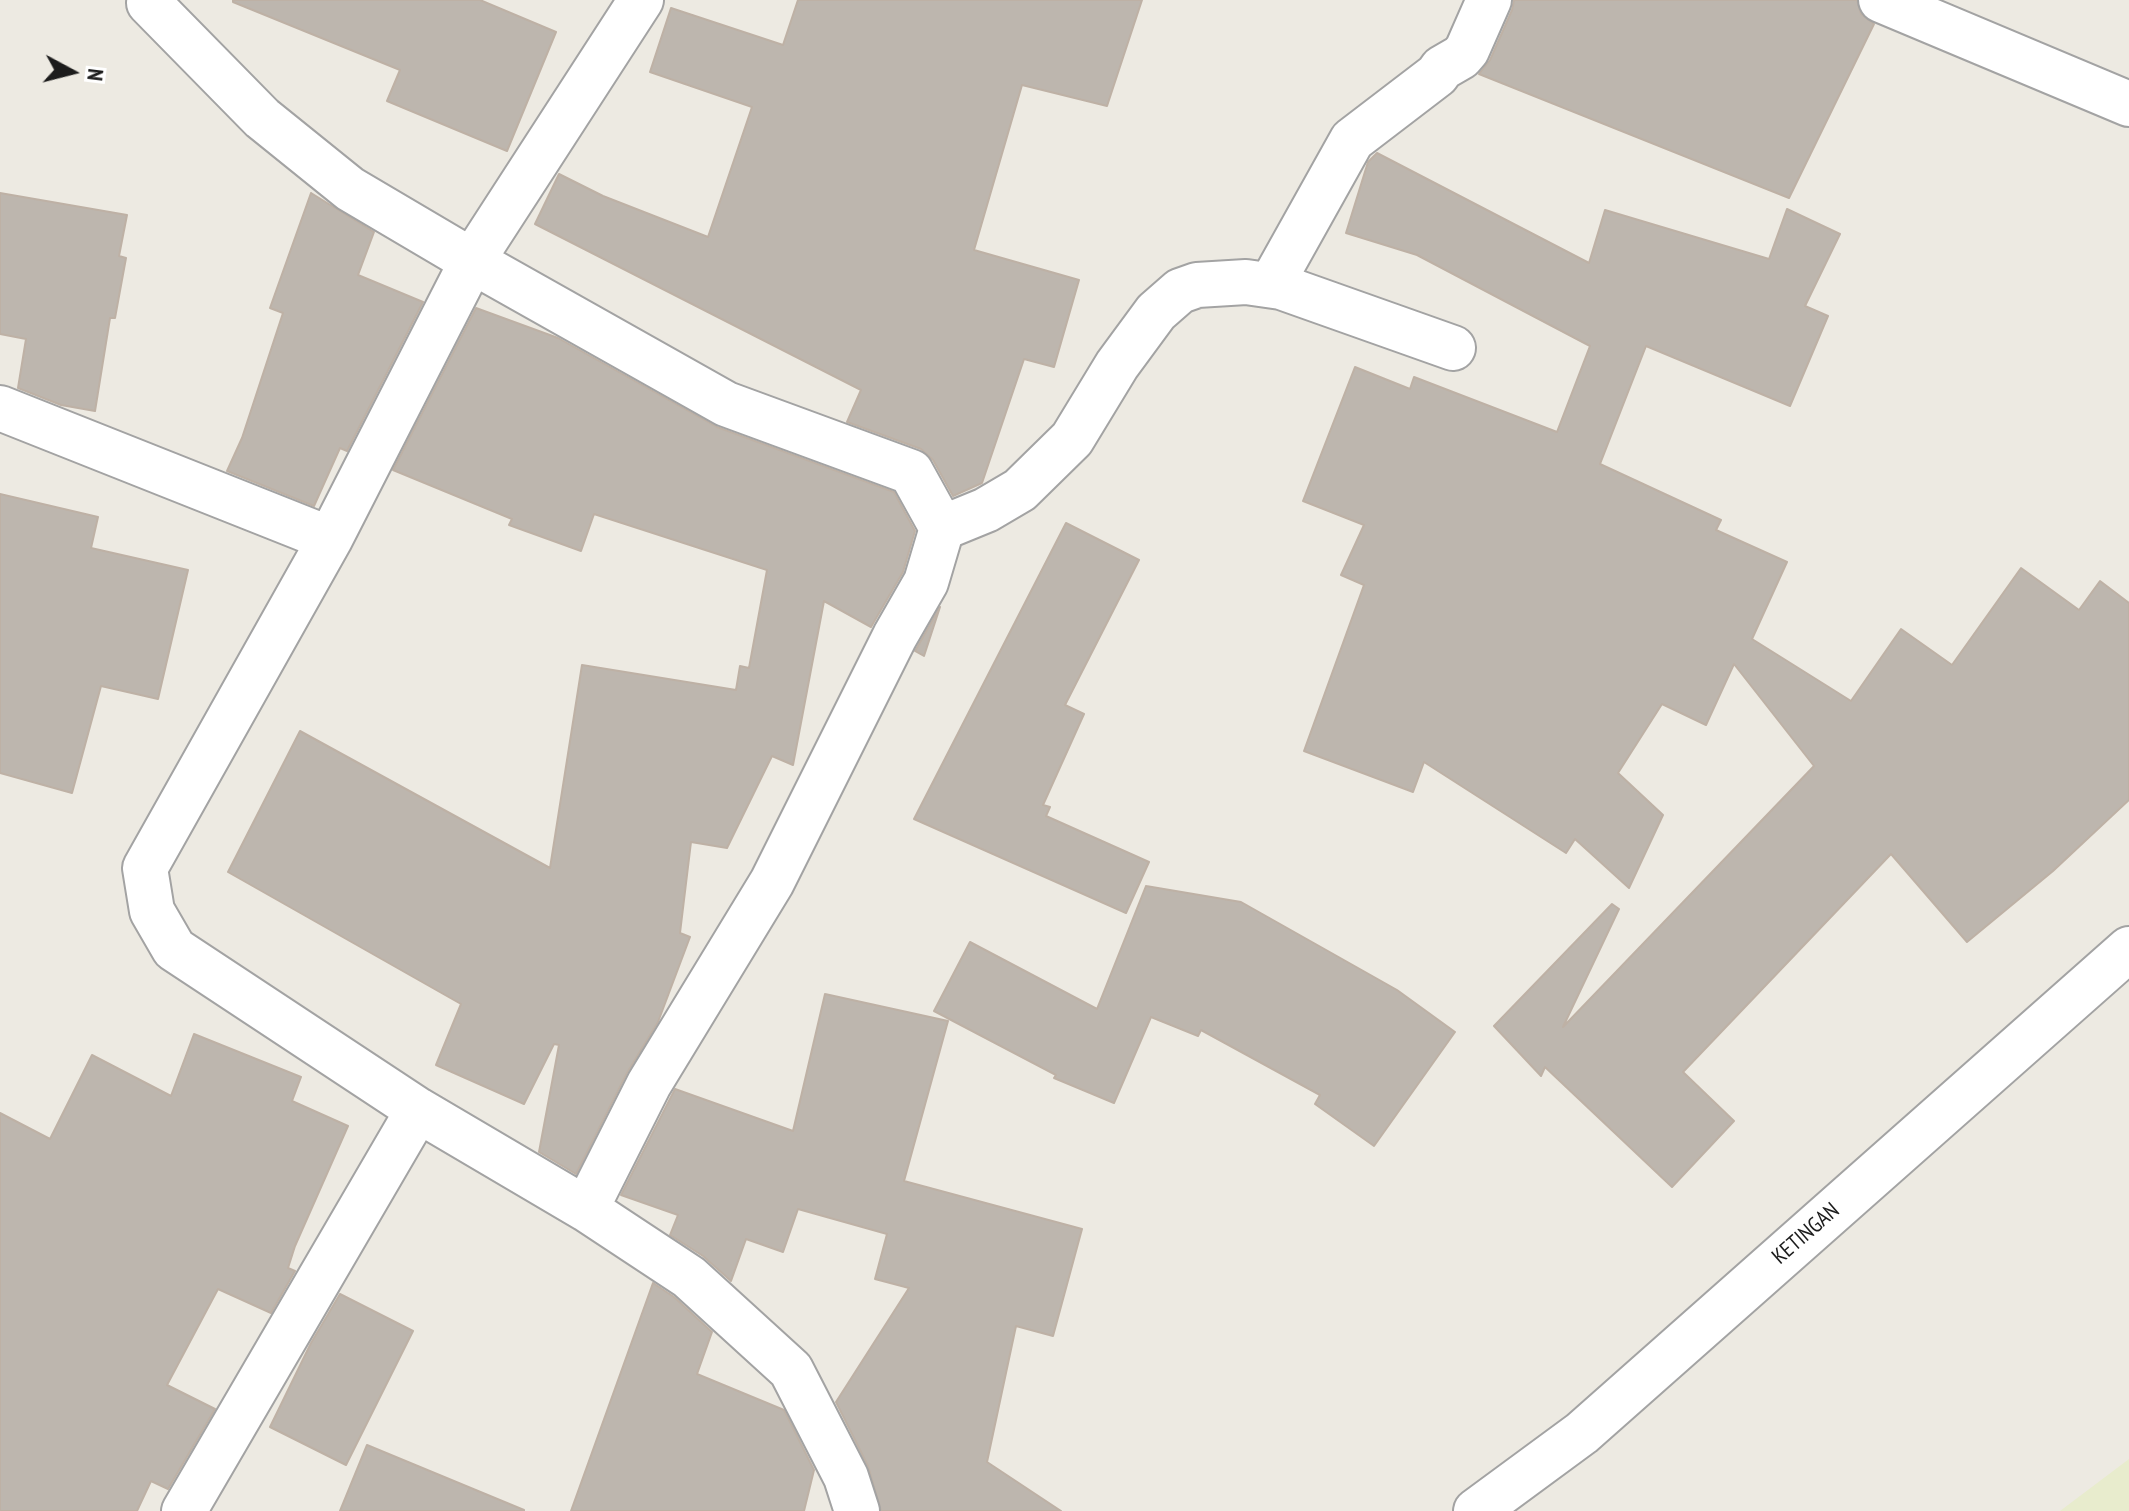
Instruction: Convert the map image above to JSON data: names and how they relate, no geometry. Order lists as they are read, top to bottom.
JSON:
{
  "streets": {
    "street": ["KETINGAN"]
  },
  "north": "right"
}
